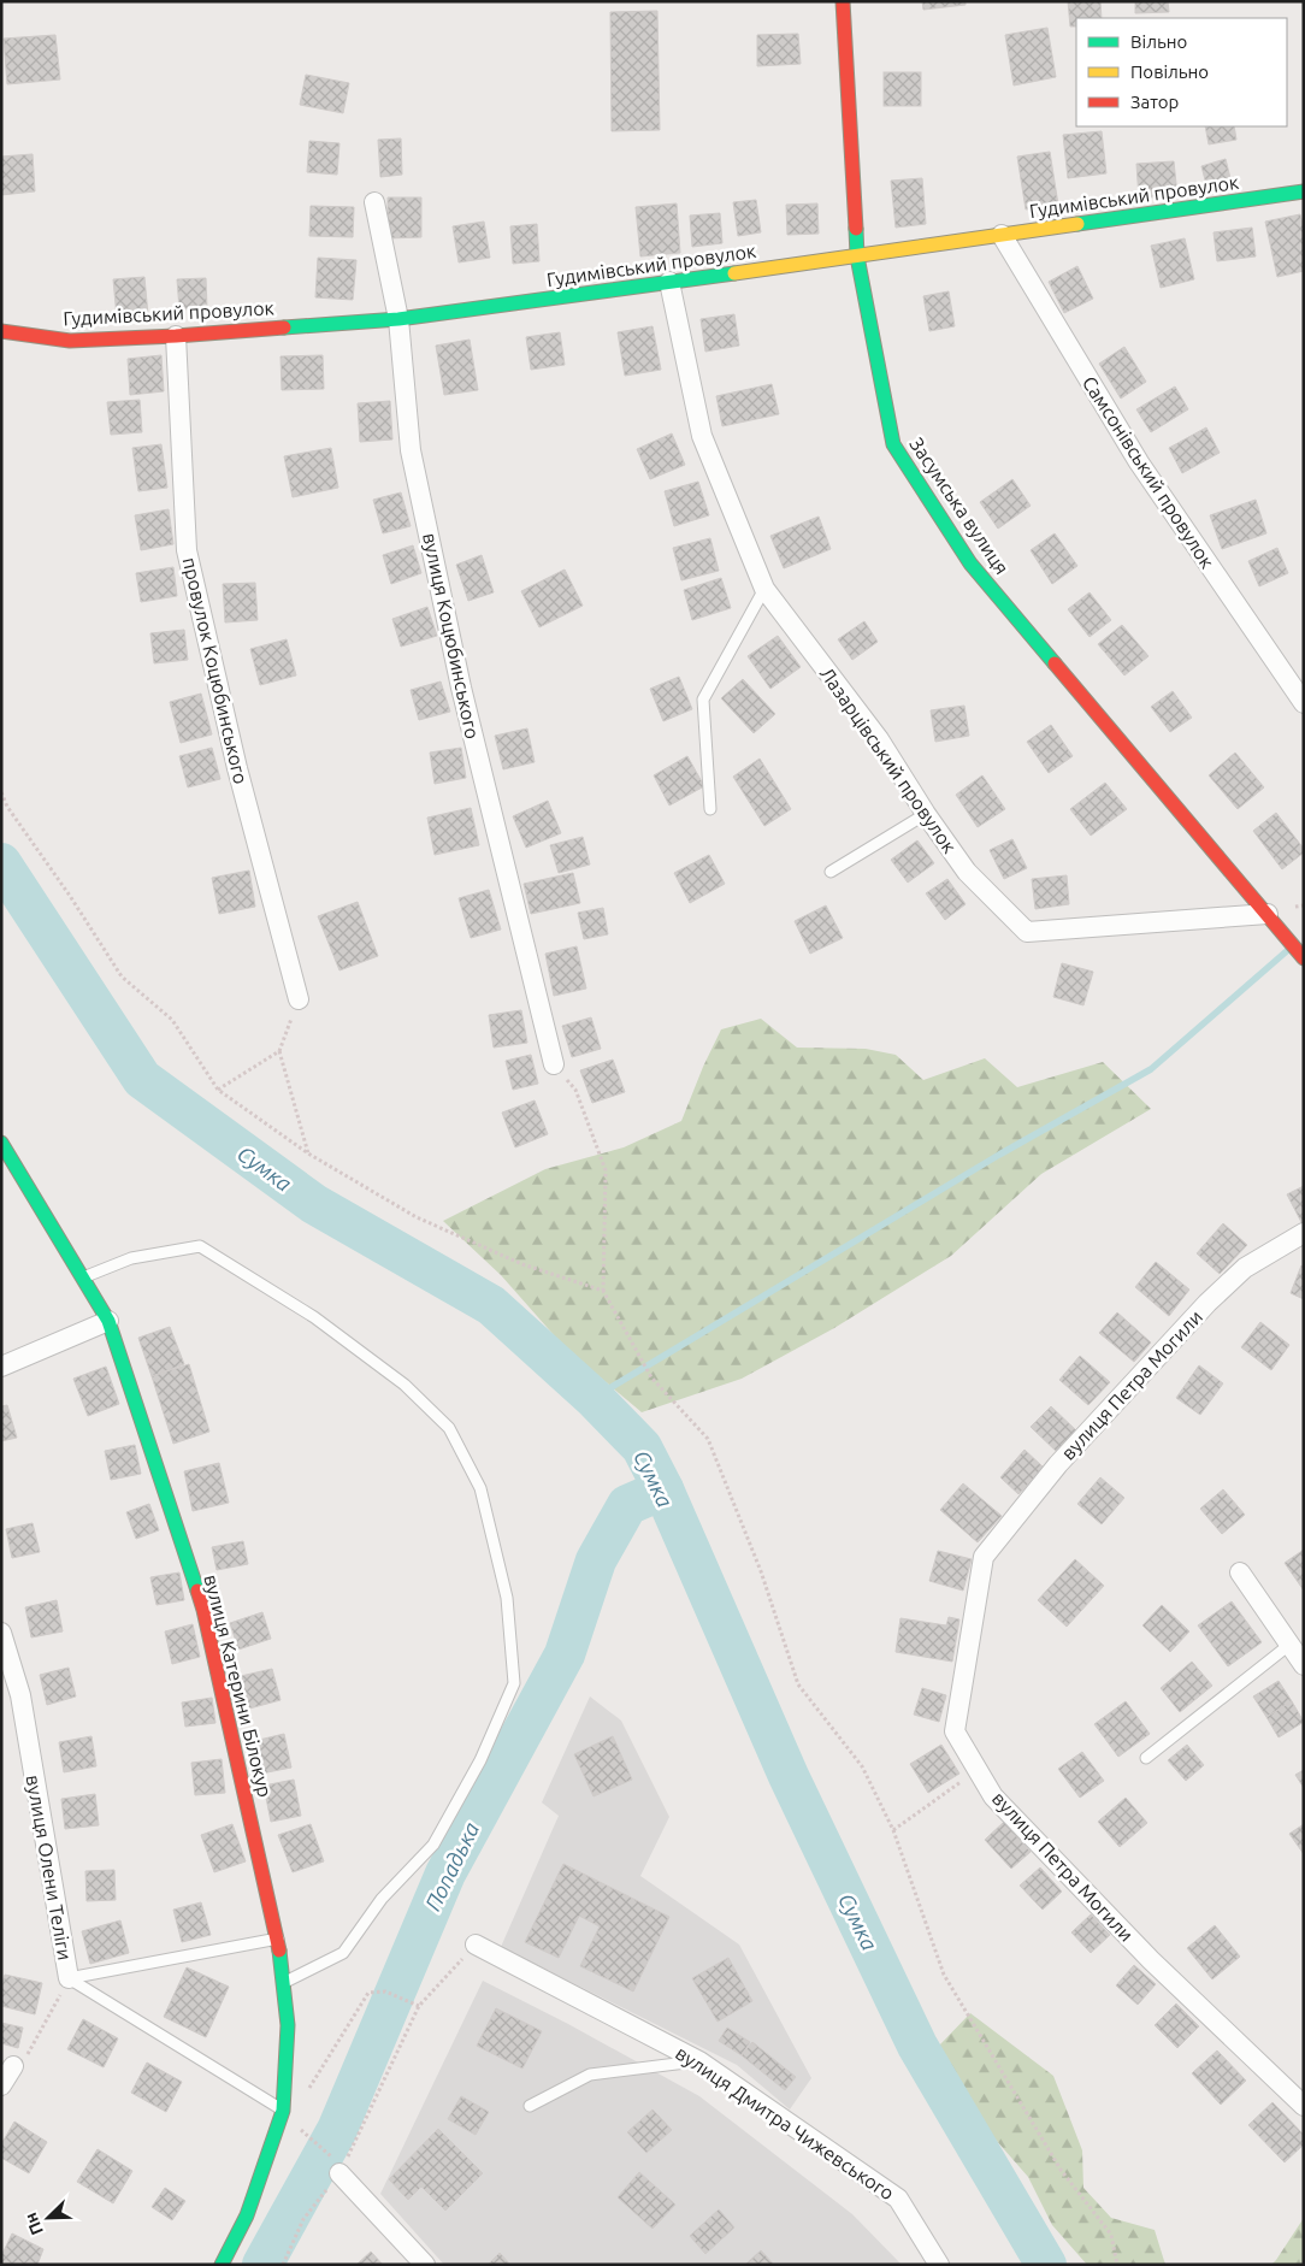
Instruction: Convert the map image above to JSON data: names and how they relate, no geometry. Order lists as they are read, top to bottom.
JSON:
{
  "streets": {
    "street": [
      "Гудимівський провулок",
      "Самсонівський провулок",
      "Засумська вулиця",
      "вулиця Коцюбинського",
      "провулок Коцюбинського",
      "Лазарцівський провулок",
      "вулиця Петра Могили",
      "вулиця Катерини Білокур",
      "вулиця Олени Теліги",
      "вулиця Дмитра Чижевського"
    ]
  },
  "crossings": [
    ["Гудимівський провулок", "Самсонівський провулок"],
    ["Гудимівський провулок", "Засумська вулиця"],
    ["Гудимівський провулок", "вулиця Коцюбинського"],
    ["Гудимівський провулок", "провулок Коцюбинського"],
    ["Гудимівський провулок", "Лазарцівський провулок"],
    ["Засумська вулиця", "Лазарцівський провулок"]
  ],
  "water": ["Сумка", "Попадька"],
  "legend": ["Вільно", "Повільно", "Затор"],
  "north": "bottom left"
}
